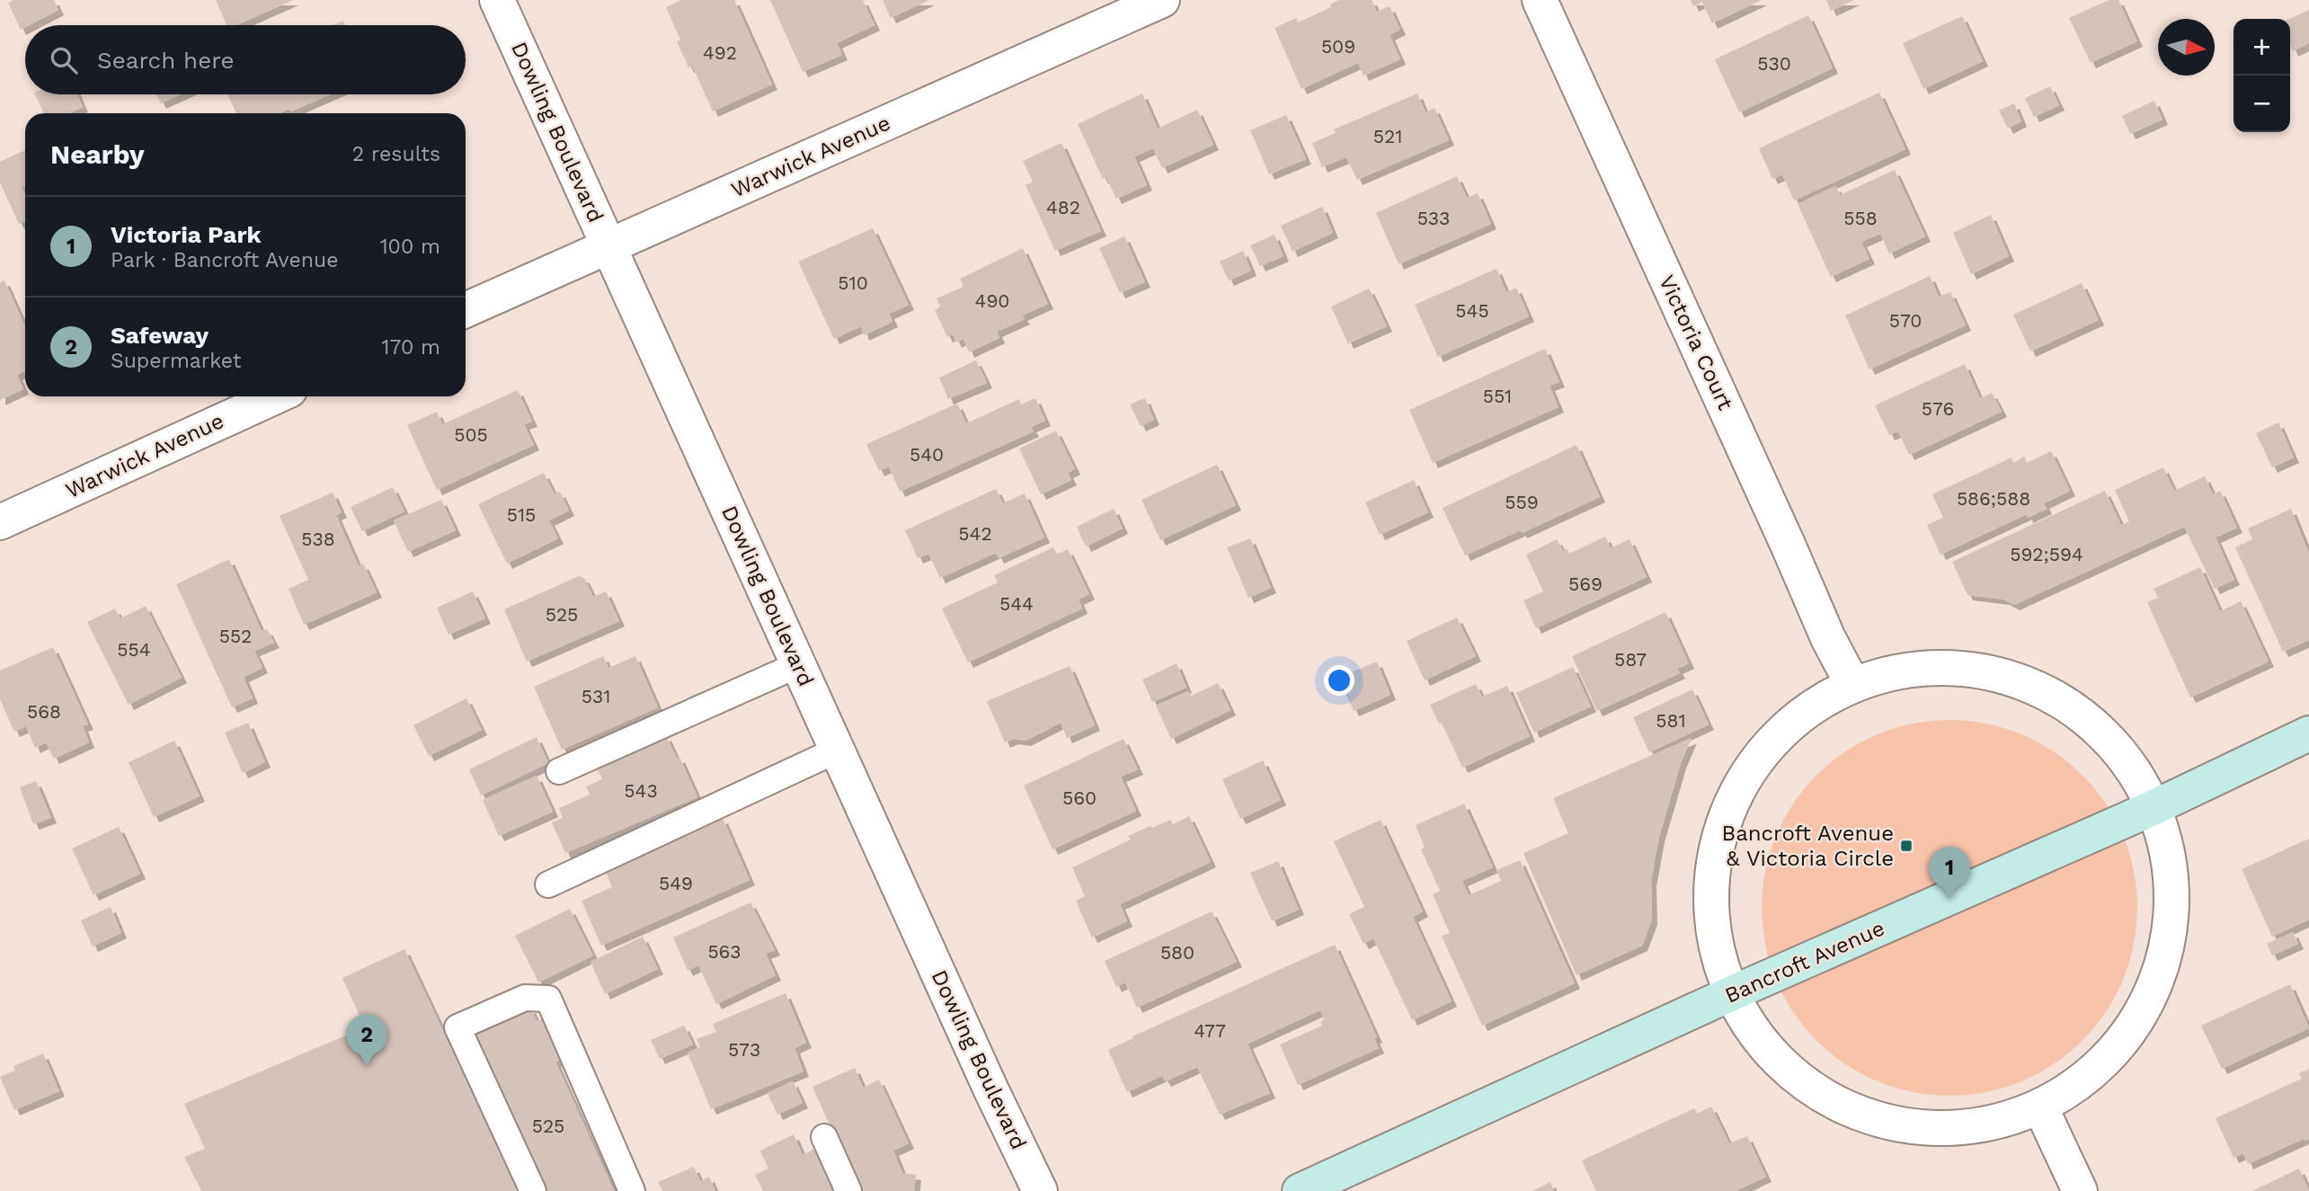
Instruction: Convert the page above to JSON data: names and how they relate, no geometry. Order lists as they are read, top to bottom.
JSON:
{
  "streets": {
    "main road": ["Bancroft Avenue"],
    "street": ["Dowling Boulevard", "Warwick Avenue", "Victoria Court"]
  },
  "crossings": [
    ["Dowling Boulevard", "Warwick Avenue"]
  ],
  "places": {
    "transit": ["Bancroft Avenue & Victoria Circle"]
  },
  "house_numbers": [
    "509",
    "492",
    "530",
    "521",
    "482",
    "533",
    "558",
    "510",
    "490",
    "545",
    "570",
    "551",
    "576",
    "505",
    "540",
    "586;588",
    "559",
    "515",
    "542",
    "538",
    "592;594",
    "569",
    "544",
    "525",
    "552",
    "554",
    "587",
    "531",
    "568",
    "581",
    "543",
    "560",
    "549",
    "563",
    "580",
    "477",
    "573",
    "525"
  ],
  "north": "right",
  "page": {
    "map_buttons": ["+", "−"],
    "search": "Search here",
    "heading": ["Nearby", "2 results"],
    "list": [
      {
        "mark": "1",
        "name": "Victoria Park",
        "note": "Park · Bancroft Avenue",
        "value": "100 m"
      },
      {
        "mark": "2",
        "name": "Safeway",
        "note": "Supermarket",
        "value": "170 m"
      }
    ],
    "pins": ["1", "2"]
  }
}
